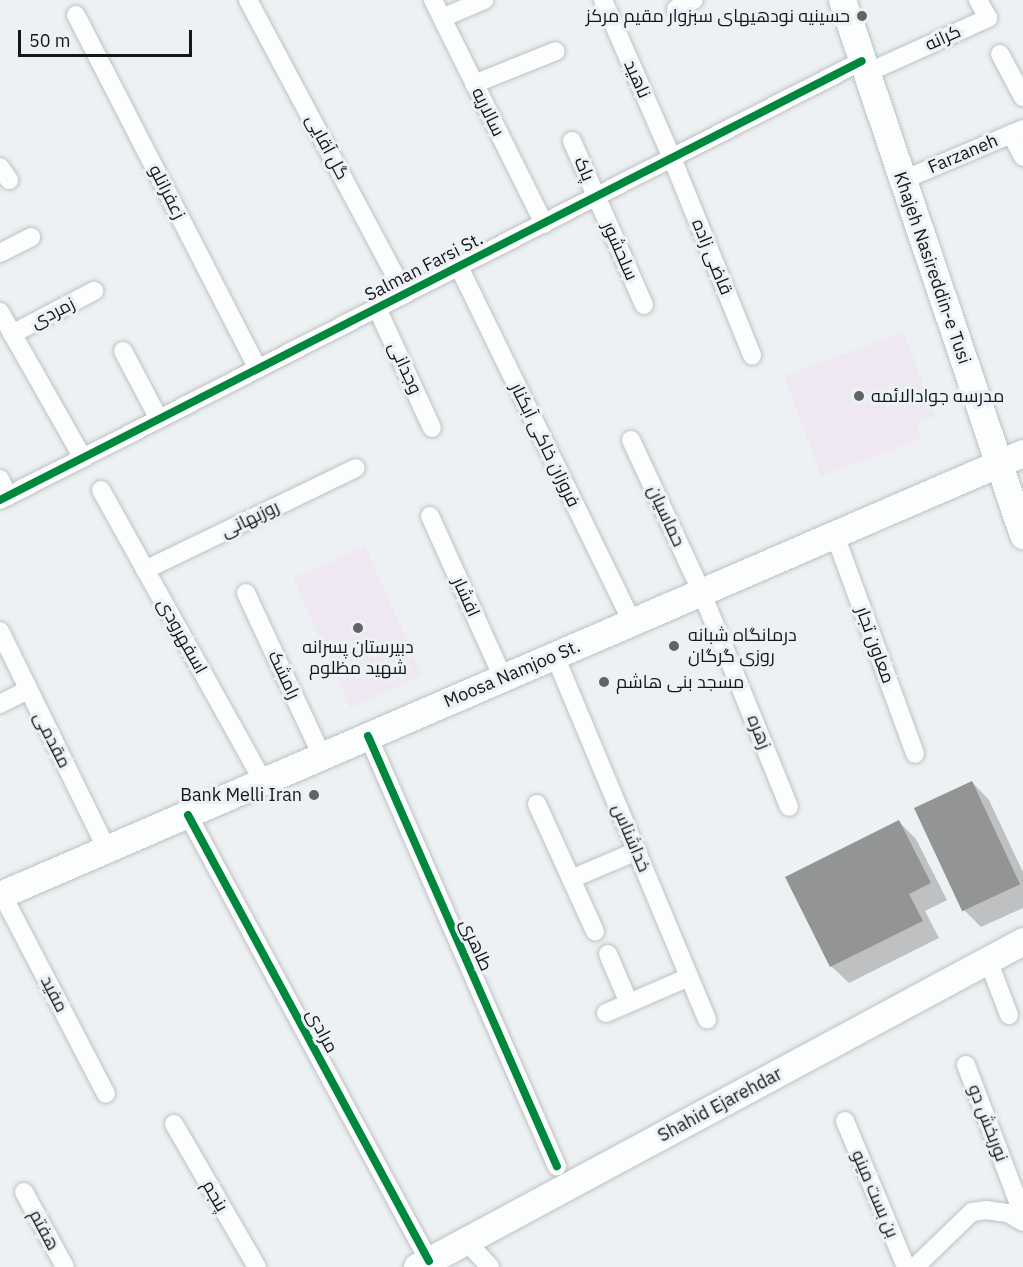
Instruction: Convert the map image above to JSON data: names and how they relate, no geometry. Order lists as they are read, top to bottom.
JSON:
{
  "streets": {
    "main road": ["Khajeh Nasireddin-e Tusi", "Moosa Namjoo St.", "Shahid Ejarehdar"],
    "street": [
      "کرانه",
      "ناهید",
      "سالاریه",
      "گل آقایی",
      "Farzaneh",
      "پاک",
      "زعفرانلو",
      "سلحشور",
      "قاضی زاده",
      "Salman Farsi St.",
      "زمردی",
      "وجدانی",
      "فروزان خاکی آبکنار",
      "حماسیان",
      "روزبهانی",
      "افشار",
      "اسفهرودی",
      "معاون تجار",
      "رامشک",
      "زهره",
      "مقدمی",
      "خداشناس",
      "طاهری",
      "مفید",
      "مرادی",
      "نوربخش دو",
      "بن بست مینو",
      "پنجم",
      "هفتم"
    ]
  },
  "crossings": [
    ["کرانه", "Salman Farsi St."],
    ["کرانه", "Khajeh Nasireddin-e Tusi"],
    ["ناهید", "قاضی زاده"],
    ["ناهید", "Salman Farsi St."],
    ["سالاریه", "Salman Farsi St."],
    ["گل آقایی", "Salman Farsi St."],
    ["Farzaneh", "Khajeh Nasireddin-e Tusi"],
    ["پاک", "سلحشور"],
    ["پاک", "Salman Farsi St."],
    ["زعفرانلو", "Salman Farsi St."],
    ["سلحشور", "Salman Farsi St."],
    ["قاضی زاده", "Salman Farsi St."],
    ["Salman Farsi St.", "Khajeh Nasireddin-e Tusi"],
    ["Salman Farsi St.", "وجدانی"],
    ["Salman Farsi St.", "فروزان خاکی آبکنار"],
    ["Khajeh Nasireddin-e Tusi", "Moosa Namjoo St."],
    ["فروزان خاکی آبکنار", "Moosa Namjoo St."],
    ["حماسیان", "Moosa Namjoo St."],
    ["حماسیان", "زهره"],
    ["روزبهانی", "اسفهرودی"],
    ["افشار", "Moosa Namjoo St."],
    ["اسفهرودی", "Moosa Namjoo St."],
    ["معاون تجار", "Moosa Namjoo St."],
    ["Moosa Namjoo St.", "رامشک"],
    ["Moosa Namjoo St.", "زهره"],
    ["Moosa Namjoo St.", "مقدمی"],
    ["Moosa Namjoo St.", "خداشناس"],
    ["Moosa Namjoo St.", "طاهری"],
    ["Moosa Namjoo St.", "مفید"],
    ["Moosa Namjoo St.", "مرادی"],
    ["مرادی", "Shahid Ejarehdar"]
  ],
  "places": [
    "حسینیه نودهیهای سبزوار مقیم مرکز",
    "مدرسه جوادالائمه",
    "دبیرستان پسرانه شهید مظلوم",
    "درمانگاه شبانه روزی گرگان",
    "مسجد بنی هاشم",
    "Bank Melli Iran"
  ],
  "scale_bar": "50 m"
}
